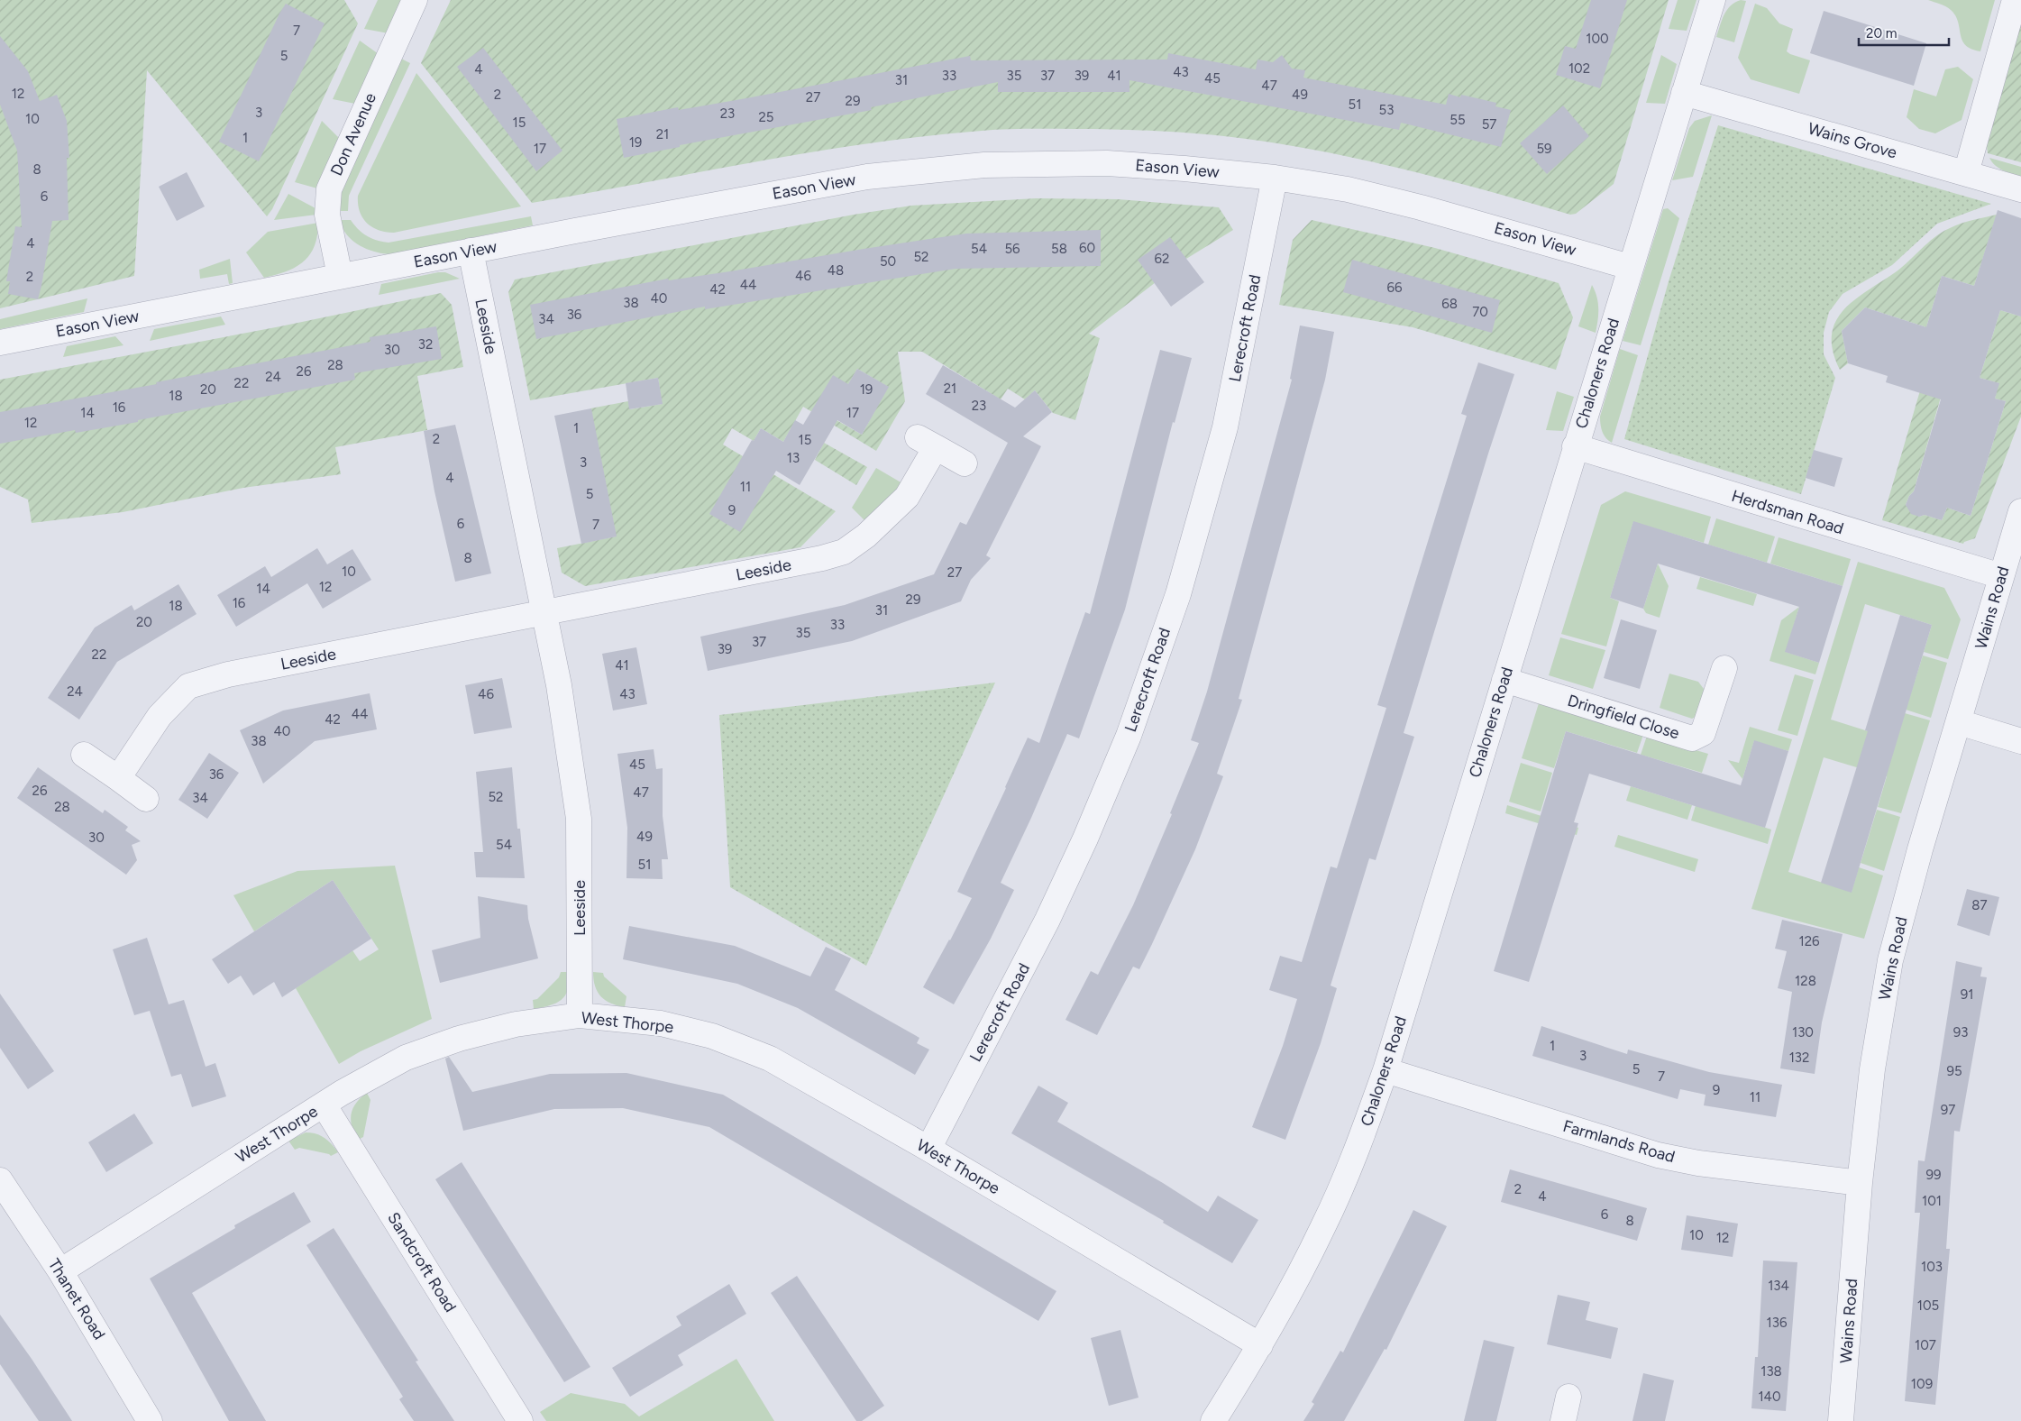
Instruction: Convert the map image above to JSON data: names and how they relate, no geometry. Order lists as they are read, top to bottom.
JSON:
{
  "streets": {
    "street": [
      "Don Avenue",
      "Wains Grove",
      "Eason View",
      "Leeside",
      "Lerecroft Road",
      "Chaloners Road",
      "Herdsman Road",
      "Wains Road",
      "Dringfield Close",
      "West Thorpe",
      "Farmlands Road",
      "Sandcroft Road",
      "Thanet Road"
    ]
  },
  "crossings": [
    ["Don Avenue", "Eason View"],
    ["Wains Grove", "Chaloners Road"],
    ["Eason View", "Leeside"],
    ["Eason View", "Lerecroft Road"],
    ["Eason View", "Chaloners Road"],
    ["Leeside", "West Thorpe"],
    ["Lerecroft Road", "West Thorpe"],
    ["Chaloners Road", "Herdsman Road"],
    ["Chaloners Road", "Dringfield Close"],
    ["Chaloners Road", "West Thorpe"],
    ["Chaloners Road", "Farmlands Road"],
    ["Herdsman Road", "Wains Road"],
    ["Wains Road", "Farmlands Road"],
    ["West Thorpe", "Sandcroft Road"],
    ["West Thorpe", "Thanet Road"]
  ],
  "house_numbers": [
    "7",
    "100",
    "5",
    "102",
    "4",
    "43",
    "33",
    "35",
    "37",
    "39",
    "41",
    "45",
    "31",
    "47",
    "12",
    "2",
    "49",
    "27",
    "29",
    "51",
    "53",
    "3",
    "23",
    "25",
    "10",
    "55",
    "15",
    "57",
    "21",
    "1",
    "19",
    "17",
    "59",
    "8",
    "6",
    "4",
    "60",
    "54",
    "56",
    "58",
    "52",
    "62",
    "50",
    "48",
    "46",
    "2",
    "44",
    "66",
    "42",
    "40",
    "38",
    "68",
    "70",
    "36",
    "34",
    "32",
    "30",
    "28",
    "26",
    "24",
    "22",
    "21",
    "20",
    "19",
    "18",
    "23",
    "16",
    "14",
    "17",
    "12",
    "1",
    "2",
    "15",
    "13",
    "3",
    "4",
    "11",
    "5",
    "9",
    "6",
    "7",
    "8",
    "10",
    "27",
    "12",
    "14",
    "29",
    "16",
    "18",
    "31",
    "20",
    "33",
    "35",
    "37",
    "39",
    "22",
    "41",
    "24",
    "46",
    "43",
    "44",
    "42",
    "40",
    "38",
    "45",
    "36",
    "26",
    "47",
    "52",
    "34",
    "28",
    "49",
    "30",
    "54",
    "51",
    "87",
    "126",
    "128",
    "91",
    "130",
    "93",
    "1",
    "3",
    "132",
    "5",
    "95",
    "7",
    "9",
    "11",
    "97",
    "99",
    "2",
    "4",
    "101",
    "6",
    "8",
    "10",
    "12",
    "103",
    "134",
    "105",
    "136",
    "107",
    "138",
    "109",
    "140"
  ],
  "scale_bar": "20 m"
}
